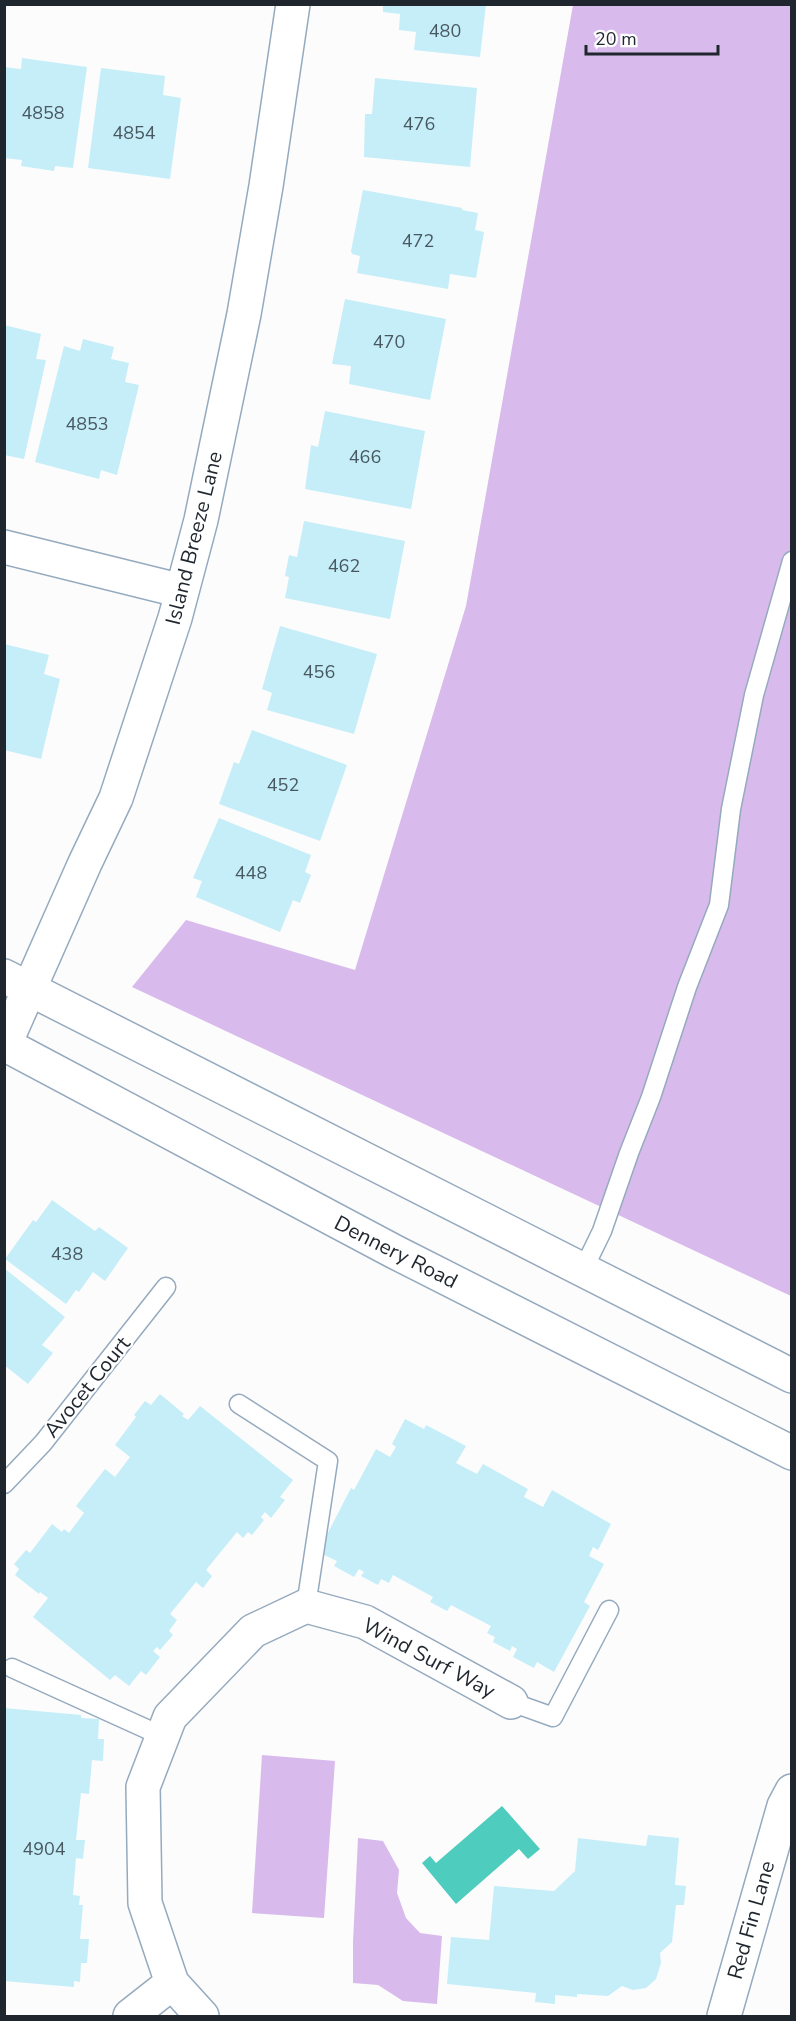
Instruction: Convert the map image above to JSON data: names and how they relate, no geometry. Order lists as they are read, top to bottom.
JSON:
{
  "streets": {
    "street": [
      "Island Breeze Lane",
      "Dennery Road",
      "Wind Surf Way",
      "Red Fin Lane"
    ],
    "lane": ["Avocet Court"]
  },
  "crossings": [
    ["Island Breeze Lane", "Dennery Road"]
  ],
  "house_numbers": [
    "480",
    "4858",
    "476",
    "4854",
    "472",
    "470",
    "4853",
    "466",
    "462",
    "456",
    "452",
    "448",
    "438",
    "4904"
  ],
  "scale_bar": "20 m"
}
